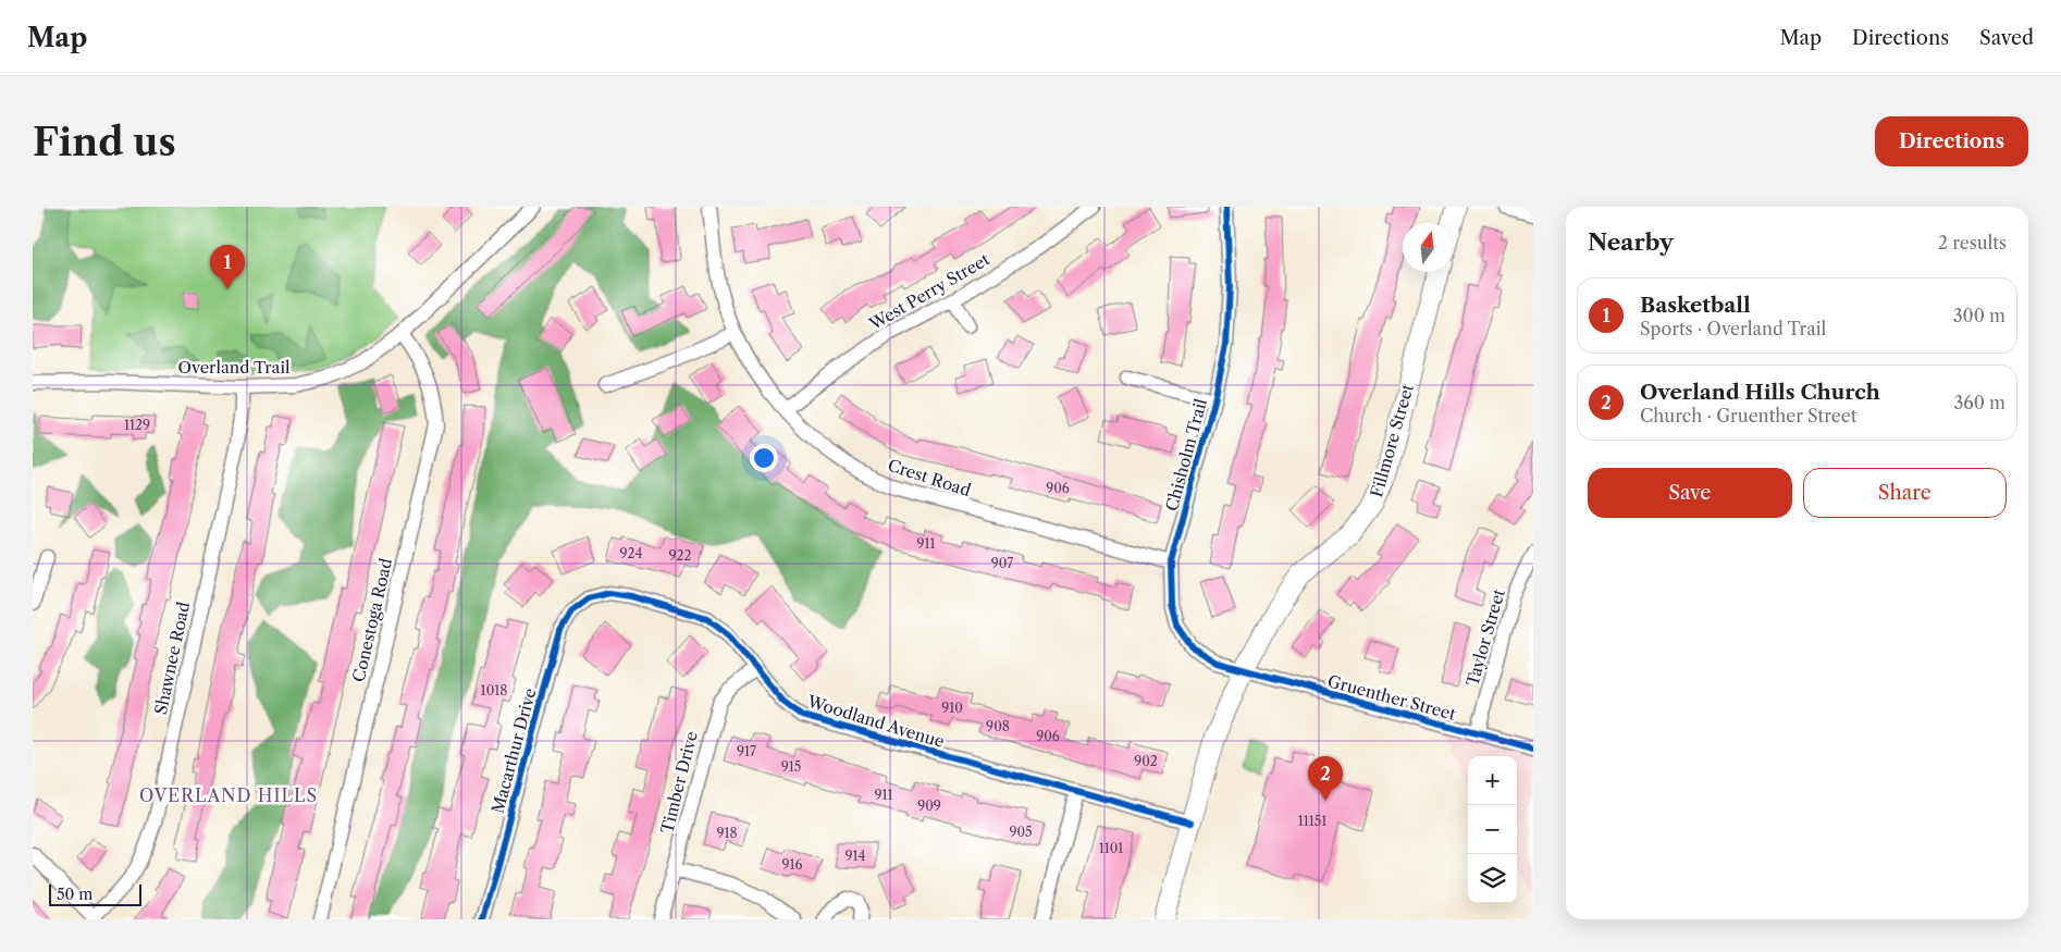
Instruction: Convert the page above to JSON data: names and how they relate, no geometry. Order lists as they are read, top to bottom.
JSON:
{
  "streets": {
    "street": [
      "West Perry Street",
      "Overland Trail",
      "Fillmore Street",
      "Chisholm Trail",
      "Crest Road",
      "Conestoga Road",
      "Taylor Street",
      "Shawnee Road",
      "Gruenther Street",
      "Woodland Avenue",
      "Macarthur Drive",
      "Timber Drive"
    ]
  },
  "crossings": [
    ["West Perry Street", "Crest Road"],
    ["Overland Trail", "Conestoga Road"],
    ["Overland Trail", "Shawnee Road"],
    ["Fillmore Street", "Chisholm Trail"],
    ["Fillmore Street", "Gruenther Street"],
    ["Fillmore Street", "Woodland Avenue"],
    ["Chisholm Trail", "Crest Road"],
    ["Chisholm Trail", "Gruenther Street"],
    ["Taylor Street", "Gruenther Street"],
    ["Woodland Avenue", "Macarthur Drive"],
    ["Woodland Avenue", "Timber Drive"]
  ],
  "districts": ["OVERLAND HILLS"],
  "house_numbers": [
    "1129",
    "906",
    "911",
    "924",
    "922",
    "907",
    "1018",
    "910",
    "908",
    "906",
    "917",
    "902",
    "915",
    "911",
    "909",
    "11151",
    "905",
    "918",
    "1101",
    "914",
    "916"
  ],
  "scale_bar": "50 m",
  "north": "top",
  "page": {
    "header": "Map",
    "nav": ["Map", "Directions", "Saved"],
    "buttons": [
      "Directions",
      ["Save", "Share"]
    ],
    "title": "Find us",
    "heading": ["Nearby", "2 results"],
    "pins": ["1", "2"],
    "list": [
      {
        "mark": "1",
        "name": "Basketball",
        "note": "Sports · Overland Trail",
        "value": "300 m"
      },
      {
        "mark": "2",
        "name": "Overland Hills Church",
        "note": "Church · Gruenther Street",
        "value": "360 m"
      }
    ],
    "map_buttons": ["+", "−"],
    "scale": "50 m"
  }
}
